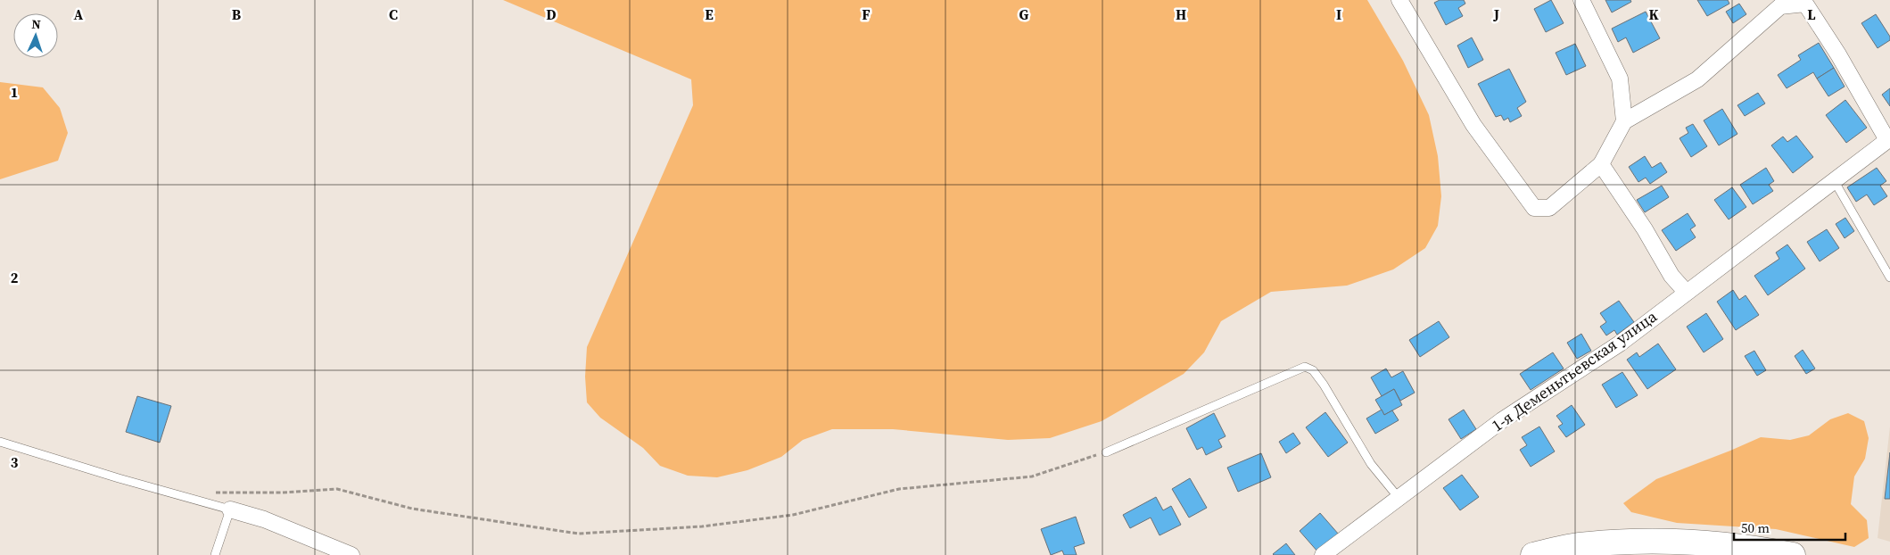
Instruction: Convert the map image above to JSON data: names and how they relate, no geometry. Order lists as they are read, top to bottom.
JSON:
{
  "streets": {
    "street": ["1-я Деменьтьевская улица"]
  },
  "scale_bar": "50 m",
  "north": "top",
  "grid": {
    "columns": [
      "A",
      "B",
      "C",
      "D",
      "E",
      "F",
      "G",
      "H",
      "I",
      "J",
      "K",
      "L"
    ],
    "rows": ["1", "2", "3"]
  }
}
